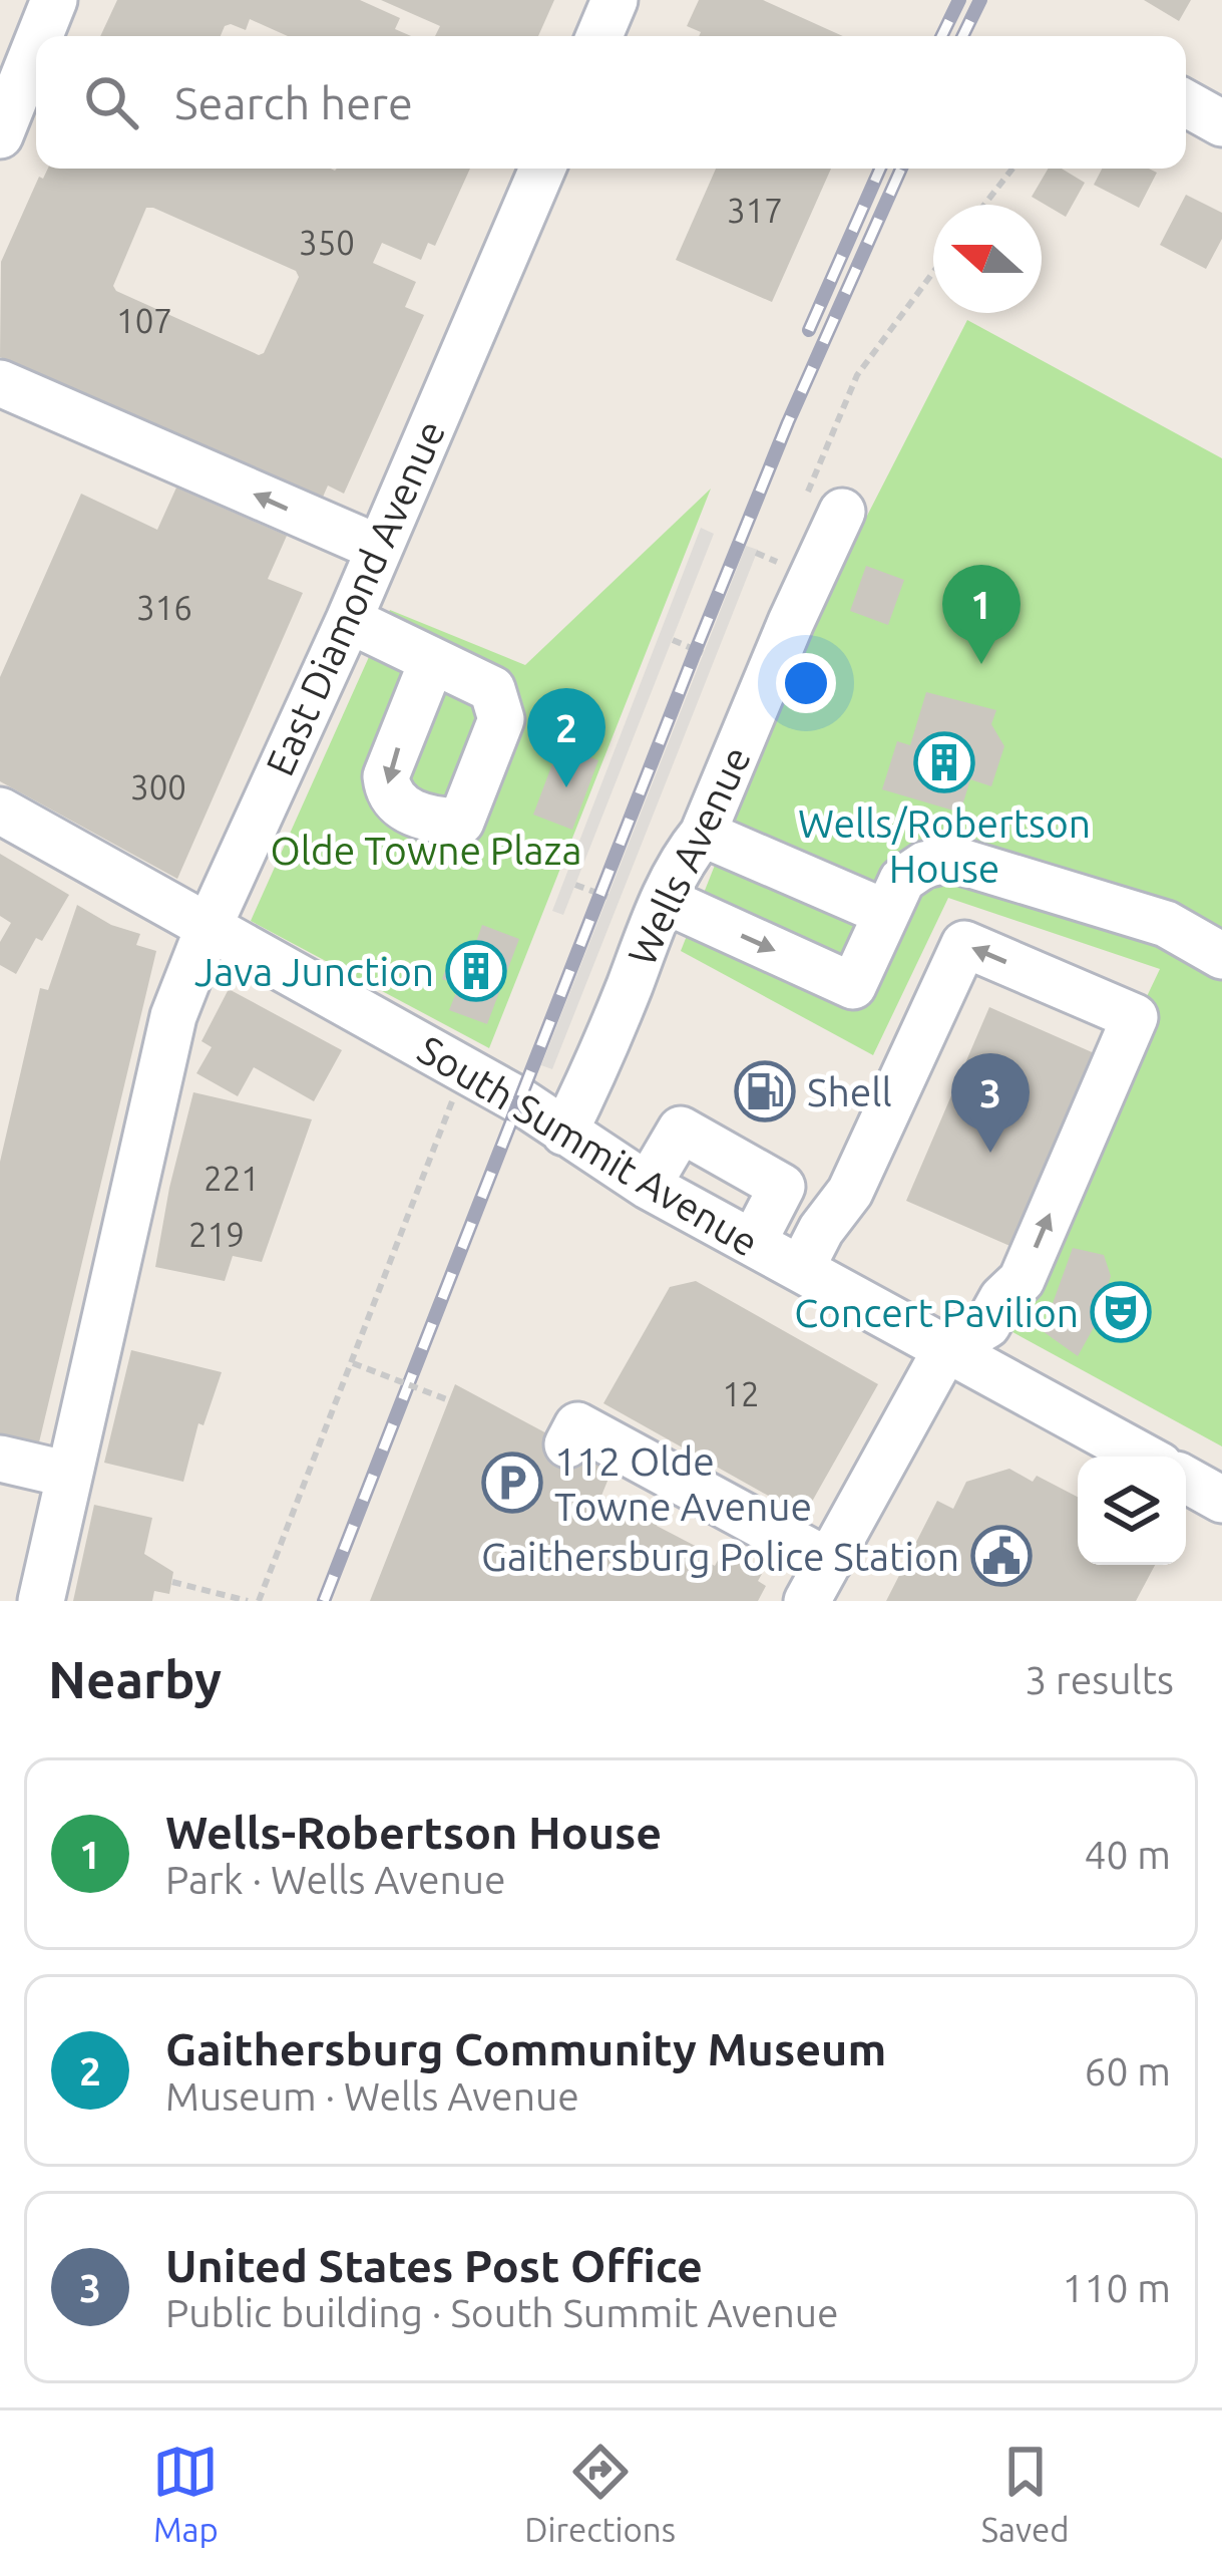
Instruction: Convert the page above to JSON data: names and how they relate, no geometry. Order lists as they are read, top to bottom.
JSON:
{
  "streets": {
    "street": ["East Diamond Avenue", "Wells Avenue", "South Summit Avenue"]
  },
  "crossings": [
    ["East Diamond Avenue", "South Summit Avenue"],
    ["Wells Avenue", "South Summit Avenue"]
  ],
  "parks": ["Olde Towne Plaza"],
  "places": {
    "building": ["Wells/Robertson House", "Java Junction"],
    "fuel station": ["Shell"],
    "theatre": ["Concert Pavilion"],
    "parking": ["112 Olde Towne Avenue"],
    "public building": ["Gaithersburg Police Station"]
  },
  "house_numbers": [
    "317",
    "350",
    "107",
    "316",
    "300",
    "221",
    "219",
    "12"
  ],
  "north": "left",
  "page": {
    "search": "Search here",
    "pins": ["1", "2", "3"],
    "heading": ["Nearby", "3 results"],
    "list": [
      {
        "mark": "1",
        "name": "Wells-Robertson House",
        "note": "Park · Wells Avenue",
        "value": "40 m"
      },
      {
        "mark": "2",
        "name": "Gaithersburg Community Museum",
        "note": "Museum · Wells Avenue",
        "value": "60 m"
      },
      {
        "mark": "3",
        "name": "United States Post Office",
        "note": "Public building · South Summit Avenue",
        "value": "110 m"
      }
    ],
    "nav": ["Map", "Directions", "Saved"]
  }
}
